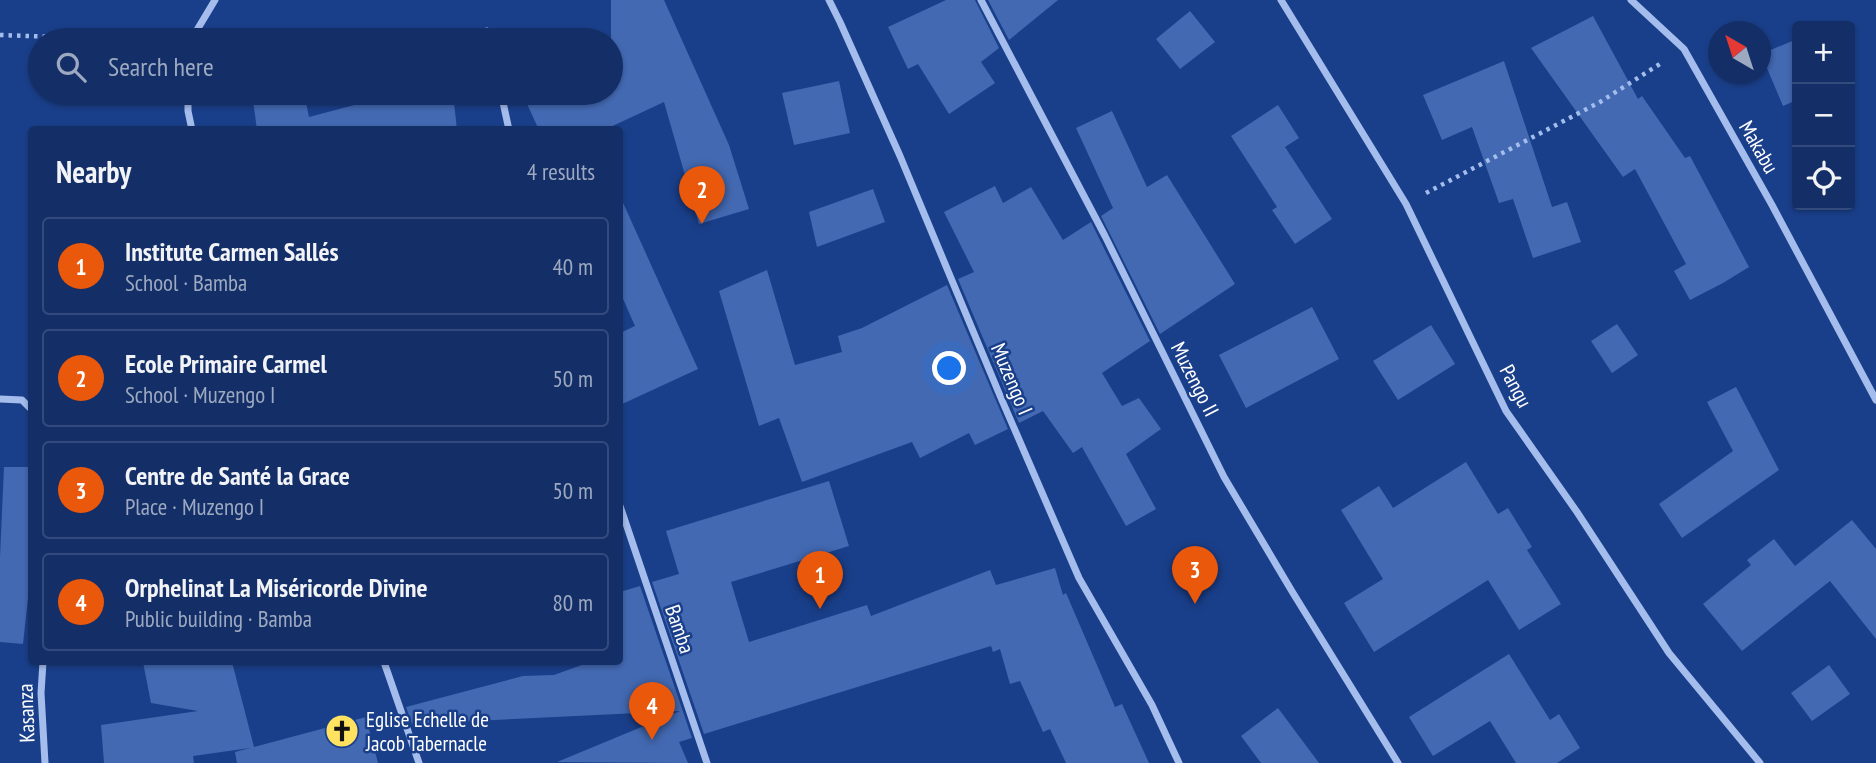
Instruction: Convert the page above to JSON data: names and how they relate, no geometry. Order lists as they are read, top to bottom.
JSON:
{
  "streets": {
    "street": [
      "Makabu",
      "Muzengo I",
      "Muzengo II",
      "Pangu",
      "Bamba",
      "Kasanza"
    ]
  },
  "places": {
    "church": ["Eglise Echelle de Jacob Tabernacle"]
  },
  "north": "top left",
  "page": {
    "map_buttons": ["+", "−"],
    "search": "Search here",
    "heading": ["Nearby", "4 results"],
    "pins": [
      "2",
      "3",
      "1",
      "4"
    ],
    "list": [
      {
        "mark": "1",
        "name": "Institute Carmen Sallés",
        "note": "School · Bamba",
        "value": "40 m"
      },
      {
        "mark": "2",
        "name": "Ecole Primaire Carmel",
        "note": "School · Muzengo I",
        "value": "50 m"
      },
      {
        "mark": "3",
        "name": "Centre de Santé la Grace",
        "note": "Place · Muzengo I",
        "value": "50 m"
      },
      {
        "mark": "4",
        "name": "Orphelinat La Miséricorde Divine",
        "note": "Public building · Bamba",
        "value": "80 m"
      }
    ]
  }
}
